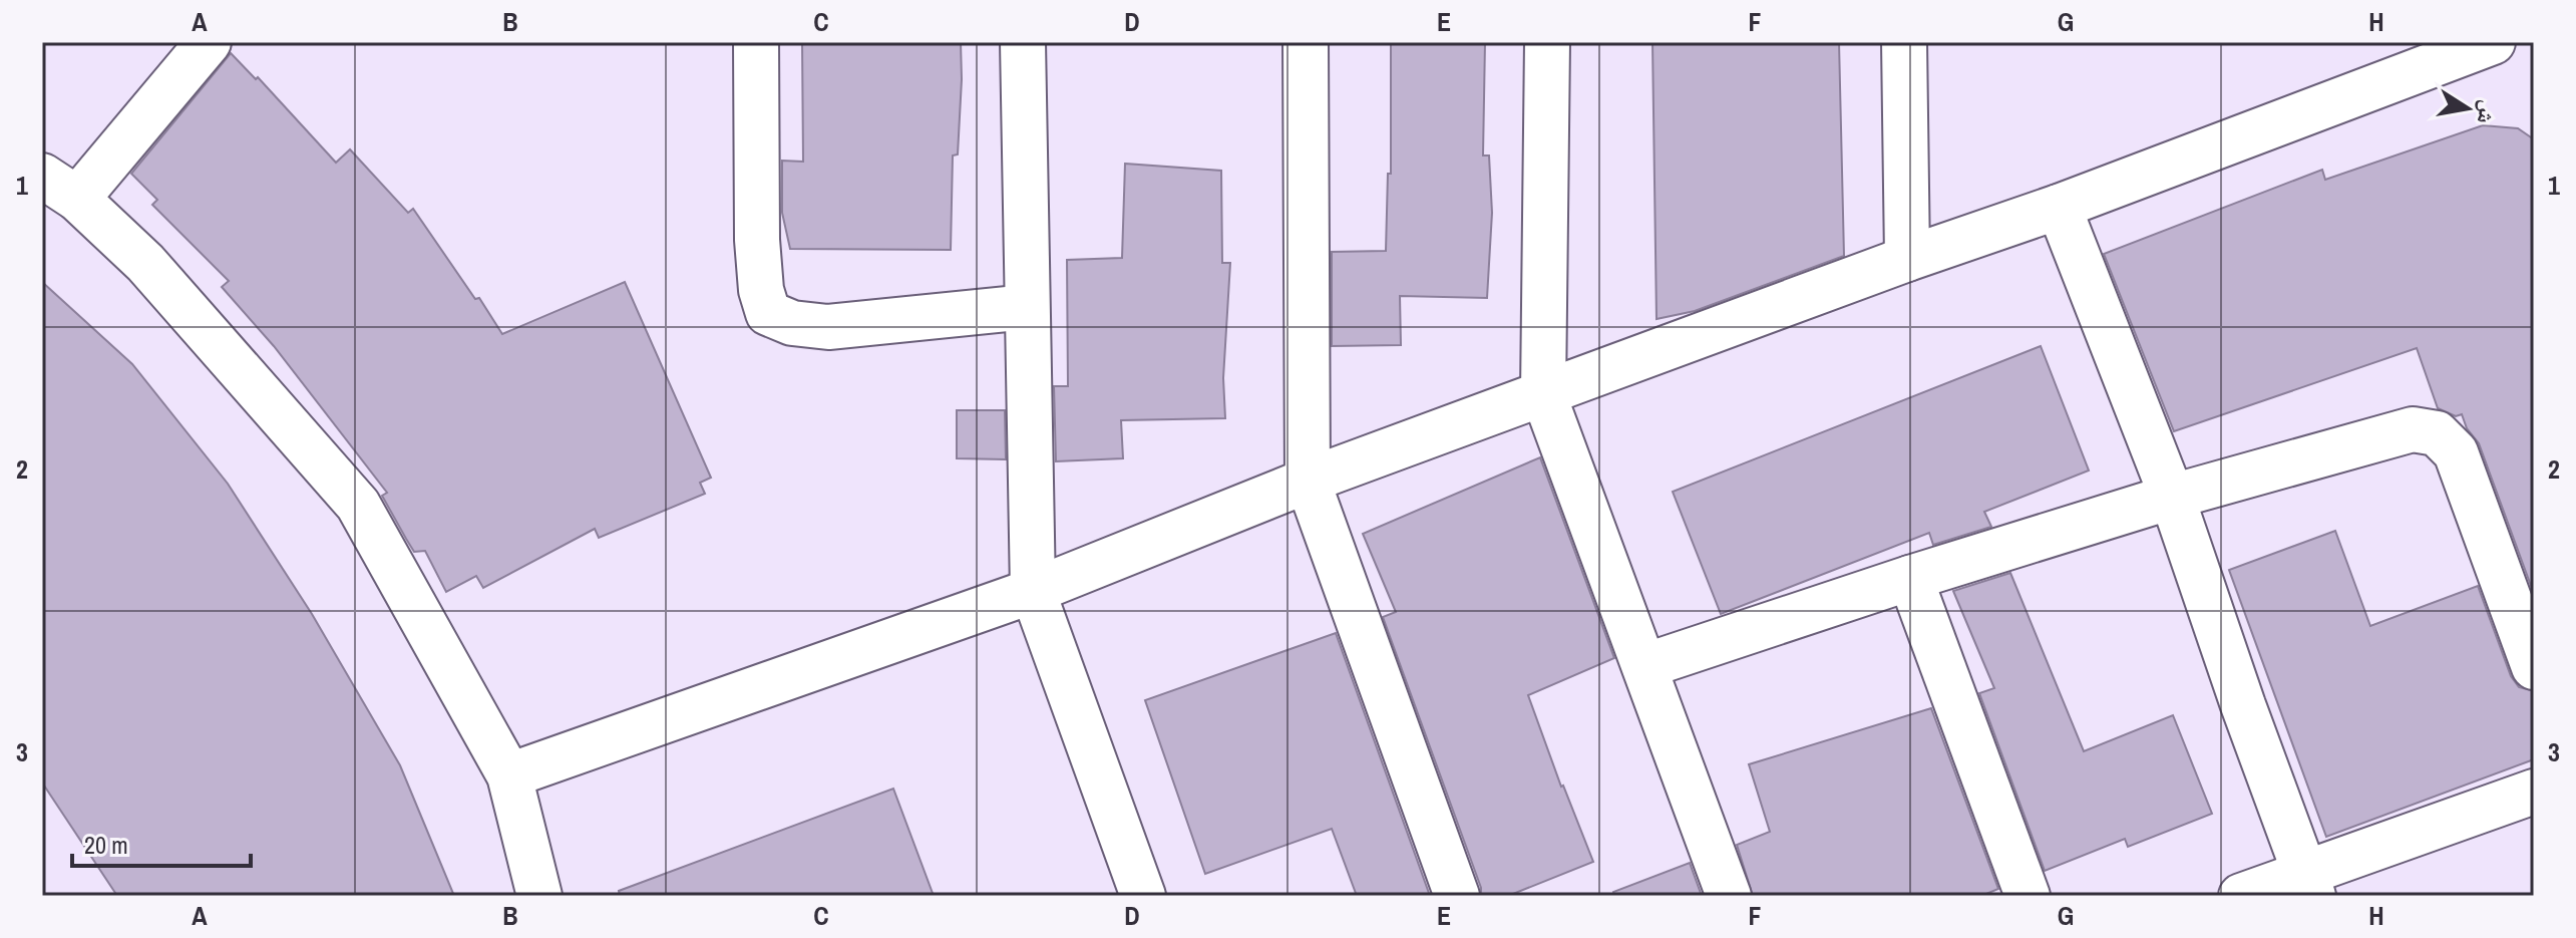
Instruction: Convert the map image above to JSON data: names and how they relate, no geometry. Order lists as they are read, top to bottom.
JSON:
{
  "scale_bar": "20 m",
  "north": "right",
  "grid": {
    "columns": [
      "A",
      "B",
      "C",
      "D",
      "E",
      "F",
      "G",
      "H"
    ],
    "rows": ["1", "2", "3"]
  }
}
